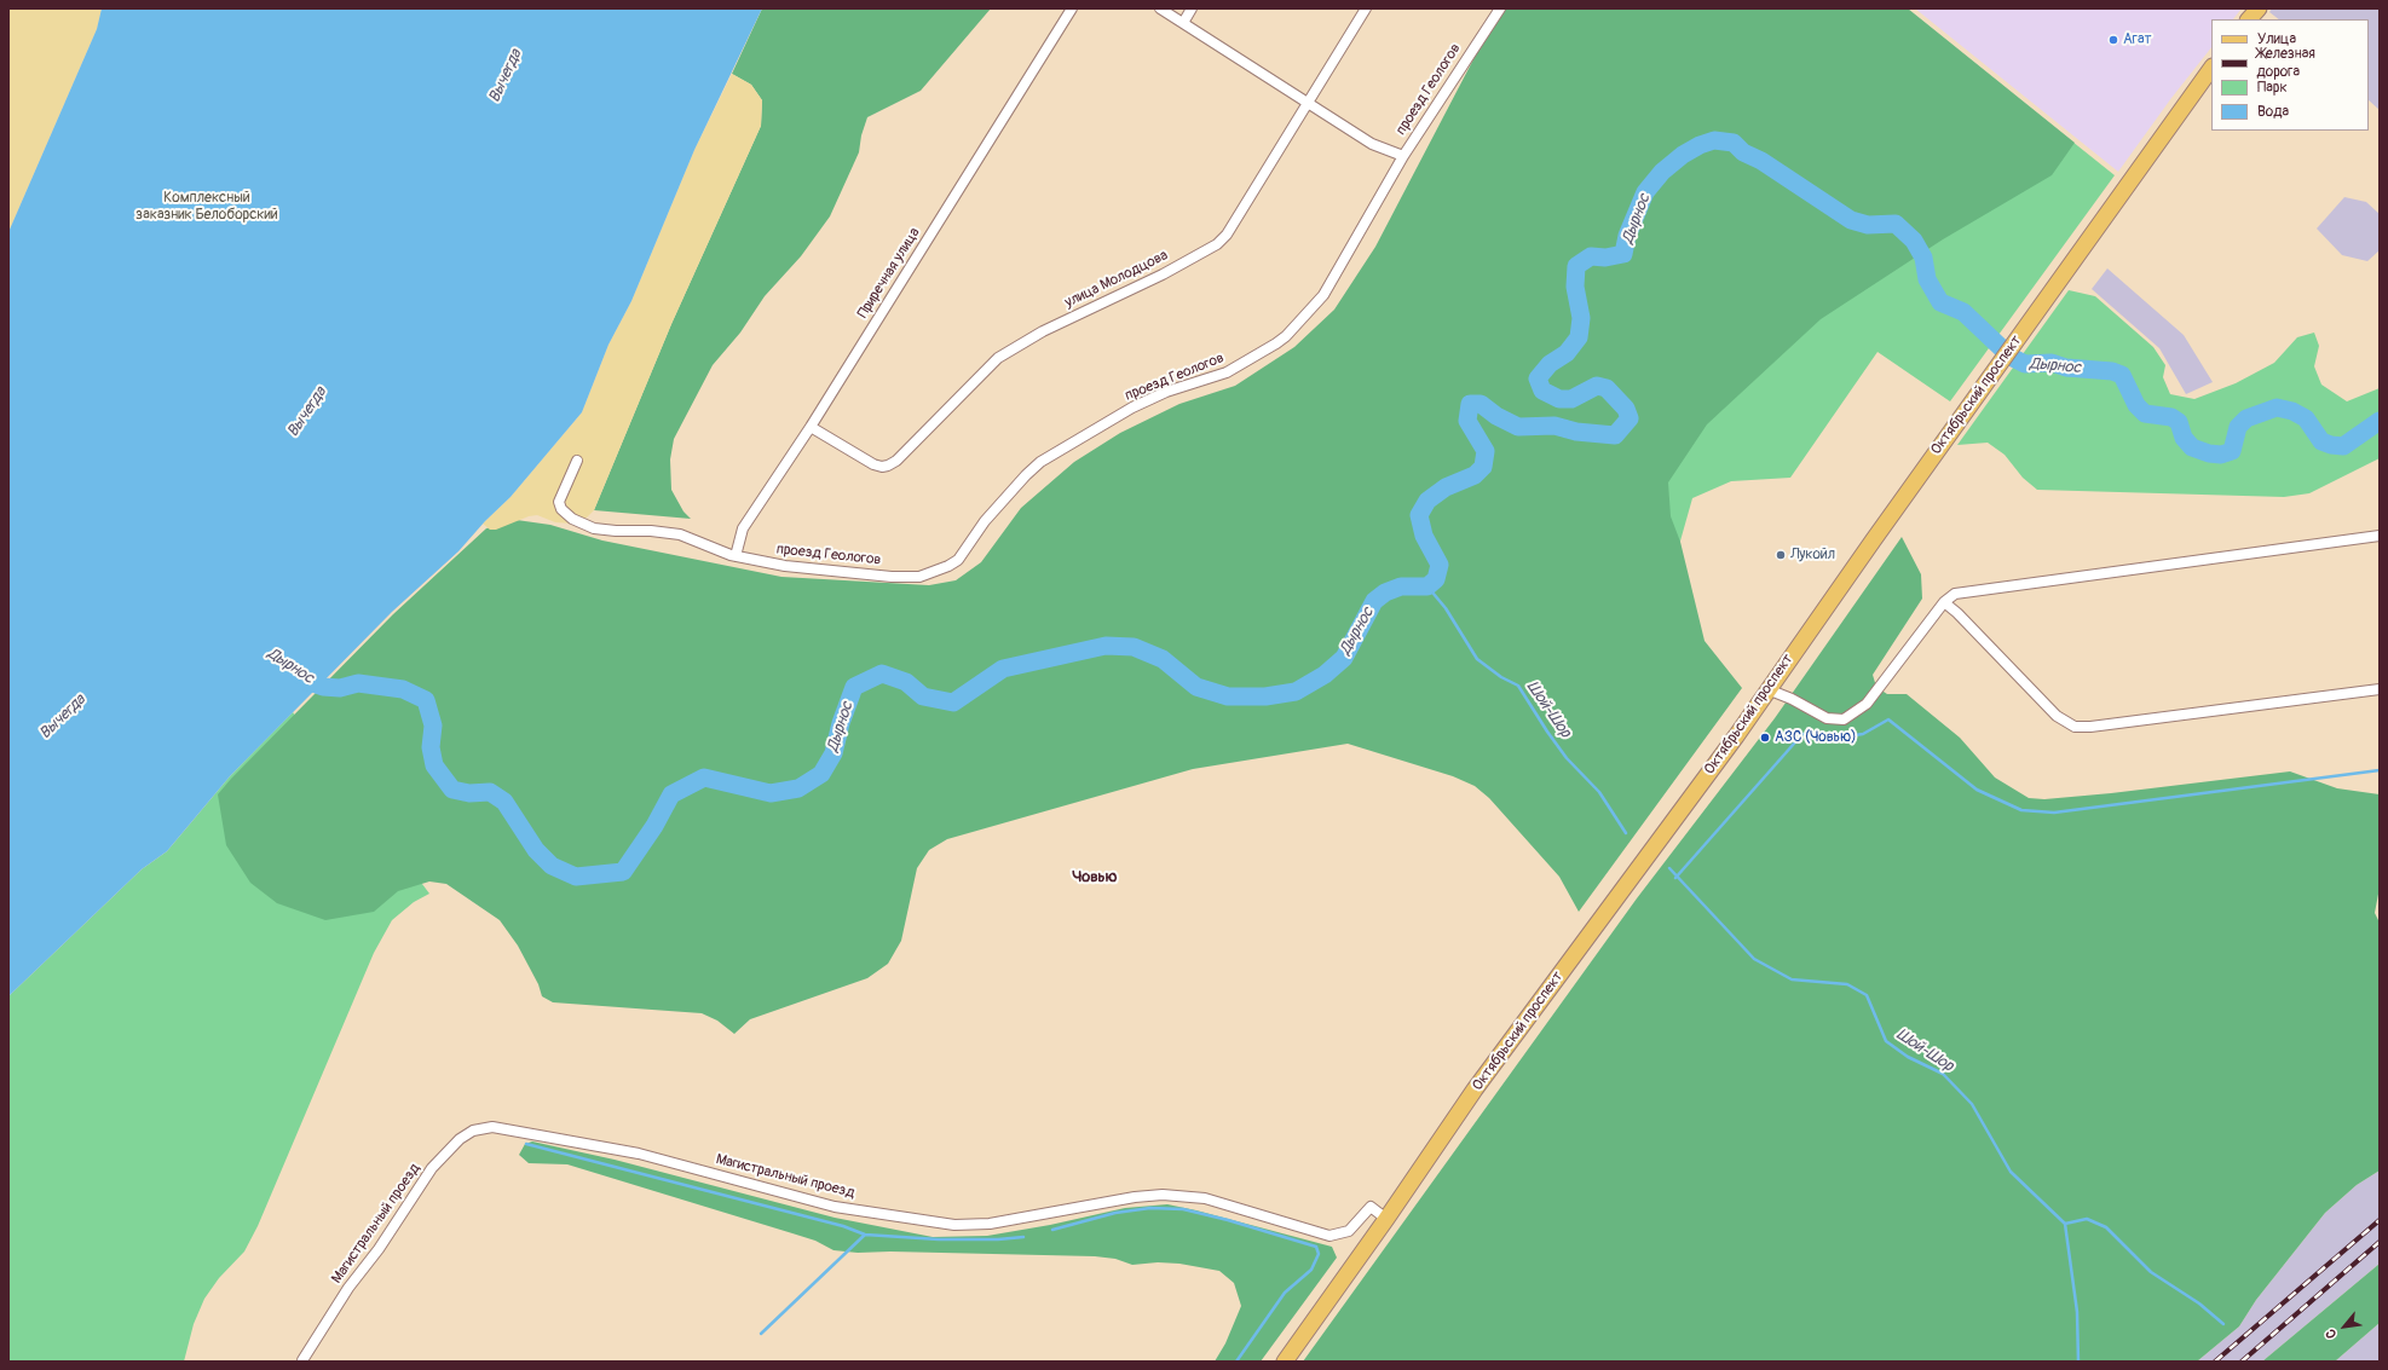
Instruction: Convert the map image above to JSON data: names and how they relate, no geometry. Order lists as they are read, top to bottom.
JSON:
{
  "streets": {
    "main road": ["Октябрьский проспект"],
    "street": [
      "проезд Геологов",
      "Приречная улица",
      "улица Молодцова",
      "Магистральный проезд"
    ]
  },
  "crossings": [
    ["проезд Геологов", "Приречная улица"],
    ["Приречная улица", "улица Молодцова"],
    ["Октябрьский проспект", "Магистральный проезд"]
  ],
  "districts": ["Човью"],
  "water": ["Вычегда", "Дырнос", "Шой-Шор"],
  "parks": ["Комплексный заказник Белоборский"],
  "places": ["Агат", "Лукойл", "АЗС (Човью)"],
  "legend": [
    "Улица",
    "Железная дорога",
    "Парк",
    "Вода"
  ],
  "north": "bottom left"
}
